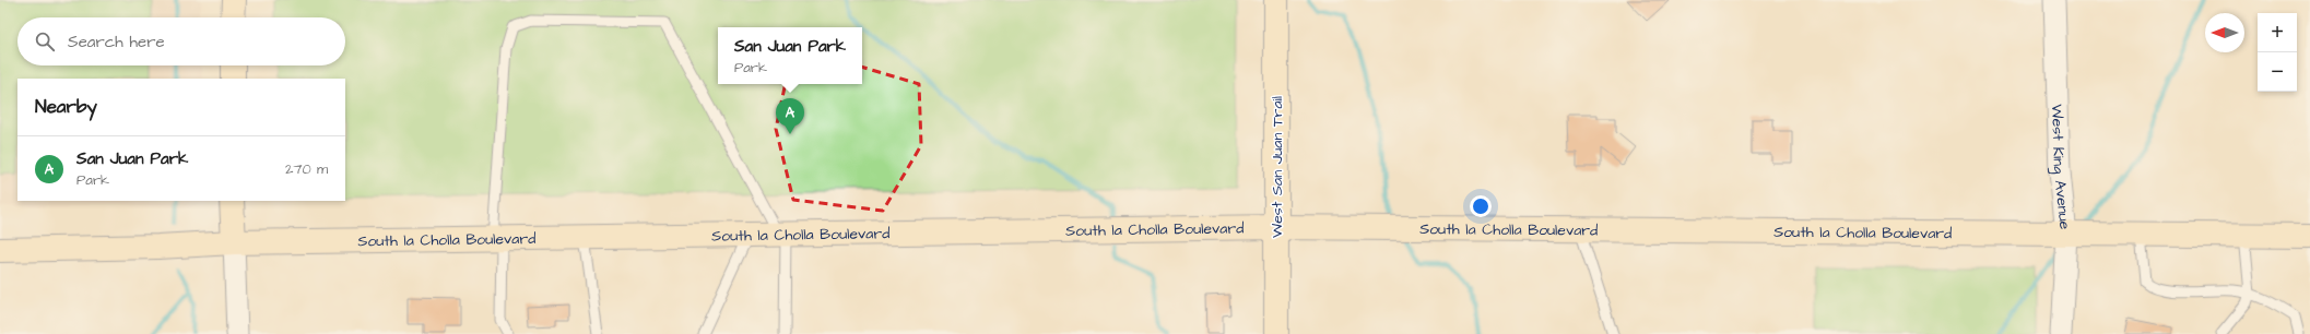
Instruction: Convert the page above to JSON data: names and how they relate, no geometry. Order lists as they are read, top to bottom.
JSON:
{
  "streets": {
    "main road": ["West San Juan Trail", "South la Cholla Boulevard"],
    "street": ["West King Avenue"]
  },
  "crossings": [
    ["West San Juan Trail", "South la Cholla Boulevard"],
    ["West King Avenue", "South la Cholla Boulevard"]
  ],
  "north": "left",
  "page": {
    "map_buttons": ["+", "−"],
    "search": "Search here",
    "popup": ["San Juan Park", "Park"],
    "heading": "Nearby",
    "pins": "A",
    "list": [
      {
        "mark": "A",
        "name": "San Juan Park",
        "note": "Park",
        "value": "270 m"
      }
    ]
  }
}
